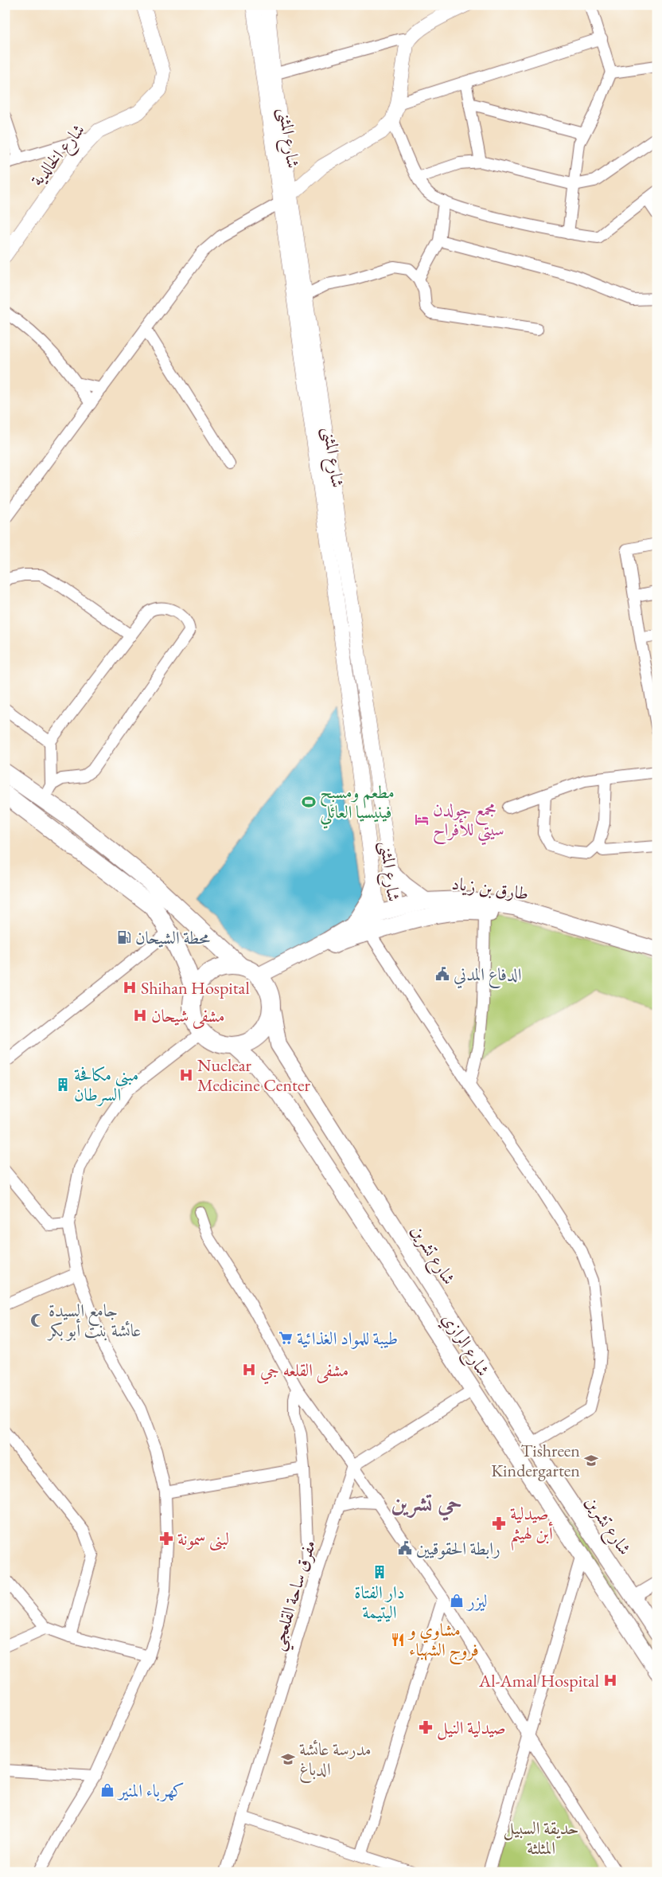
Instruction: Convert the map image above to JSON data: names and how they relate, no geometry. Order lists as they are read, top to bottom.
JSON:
{
  "streets": {
    "main road": ["طارق بن زياد", "شارع تشرين", "شارع الرازي"],
    "street": ["شارع المثنى", "شارع الخالدية", "مفرق ساحة القلعجي"]
  },
  "crossings": [
    ["شارع المثنى", "طارق بن زياد"],
    ["شارع تشرين", "شارع الرازي"]
  ],
  "districts": ["حي تشرين"],
  "parks": ["حديقة السبيل المثلثة"],
  "places": {
    "sports": ["مطعم ومسبح فينيسيا العائلي"],
    "hotel": ["مجمع جولدن سيتي للأفراح"],
    "fuel station": ["محطة الشيحان"],
    "public building": ["الدفاع المدني", "رابطة الحقوقيين"],
    "hospital": [
      "Shihan Hospital",
      "مشفى شيحان",
      "Nuclear Medicine Center",
      "مشفى القلعه جي",
      "Al-Amal Hospital"
    ],
    "building": ["مبنى مكافحة السرطان", "دار الفتاة اليتيمة"],
    "mosque": ["جامع السيدة عائشة بنت أبو بكر"],
    "supermarket": ["طيبة للمواد الغذائية"],
    "school or university": ["Tishreen Kindergarten", "مدرسة عائشة الدباغ"],
    "pharmacy": ["صيدلية أبن لهيثم", "لبنى سمونة", "صيدلية النيل"],
    "shop": ["ليزر", "كهرباء المنير"],
    "restaurant": ["مشاوي و فروج الشهباء"]
  }
}
